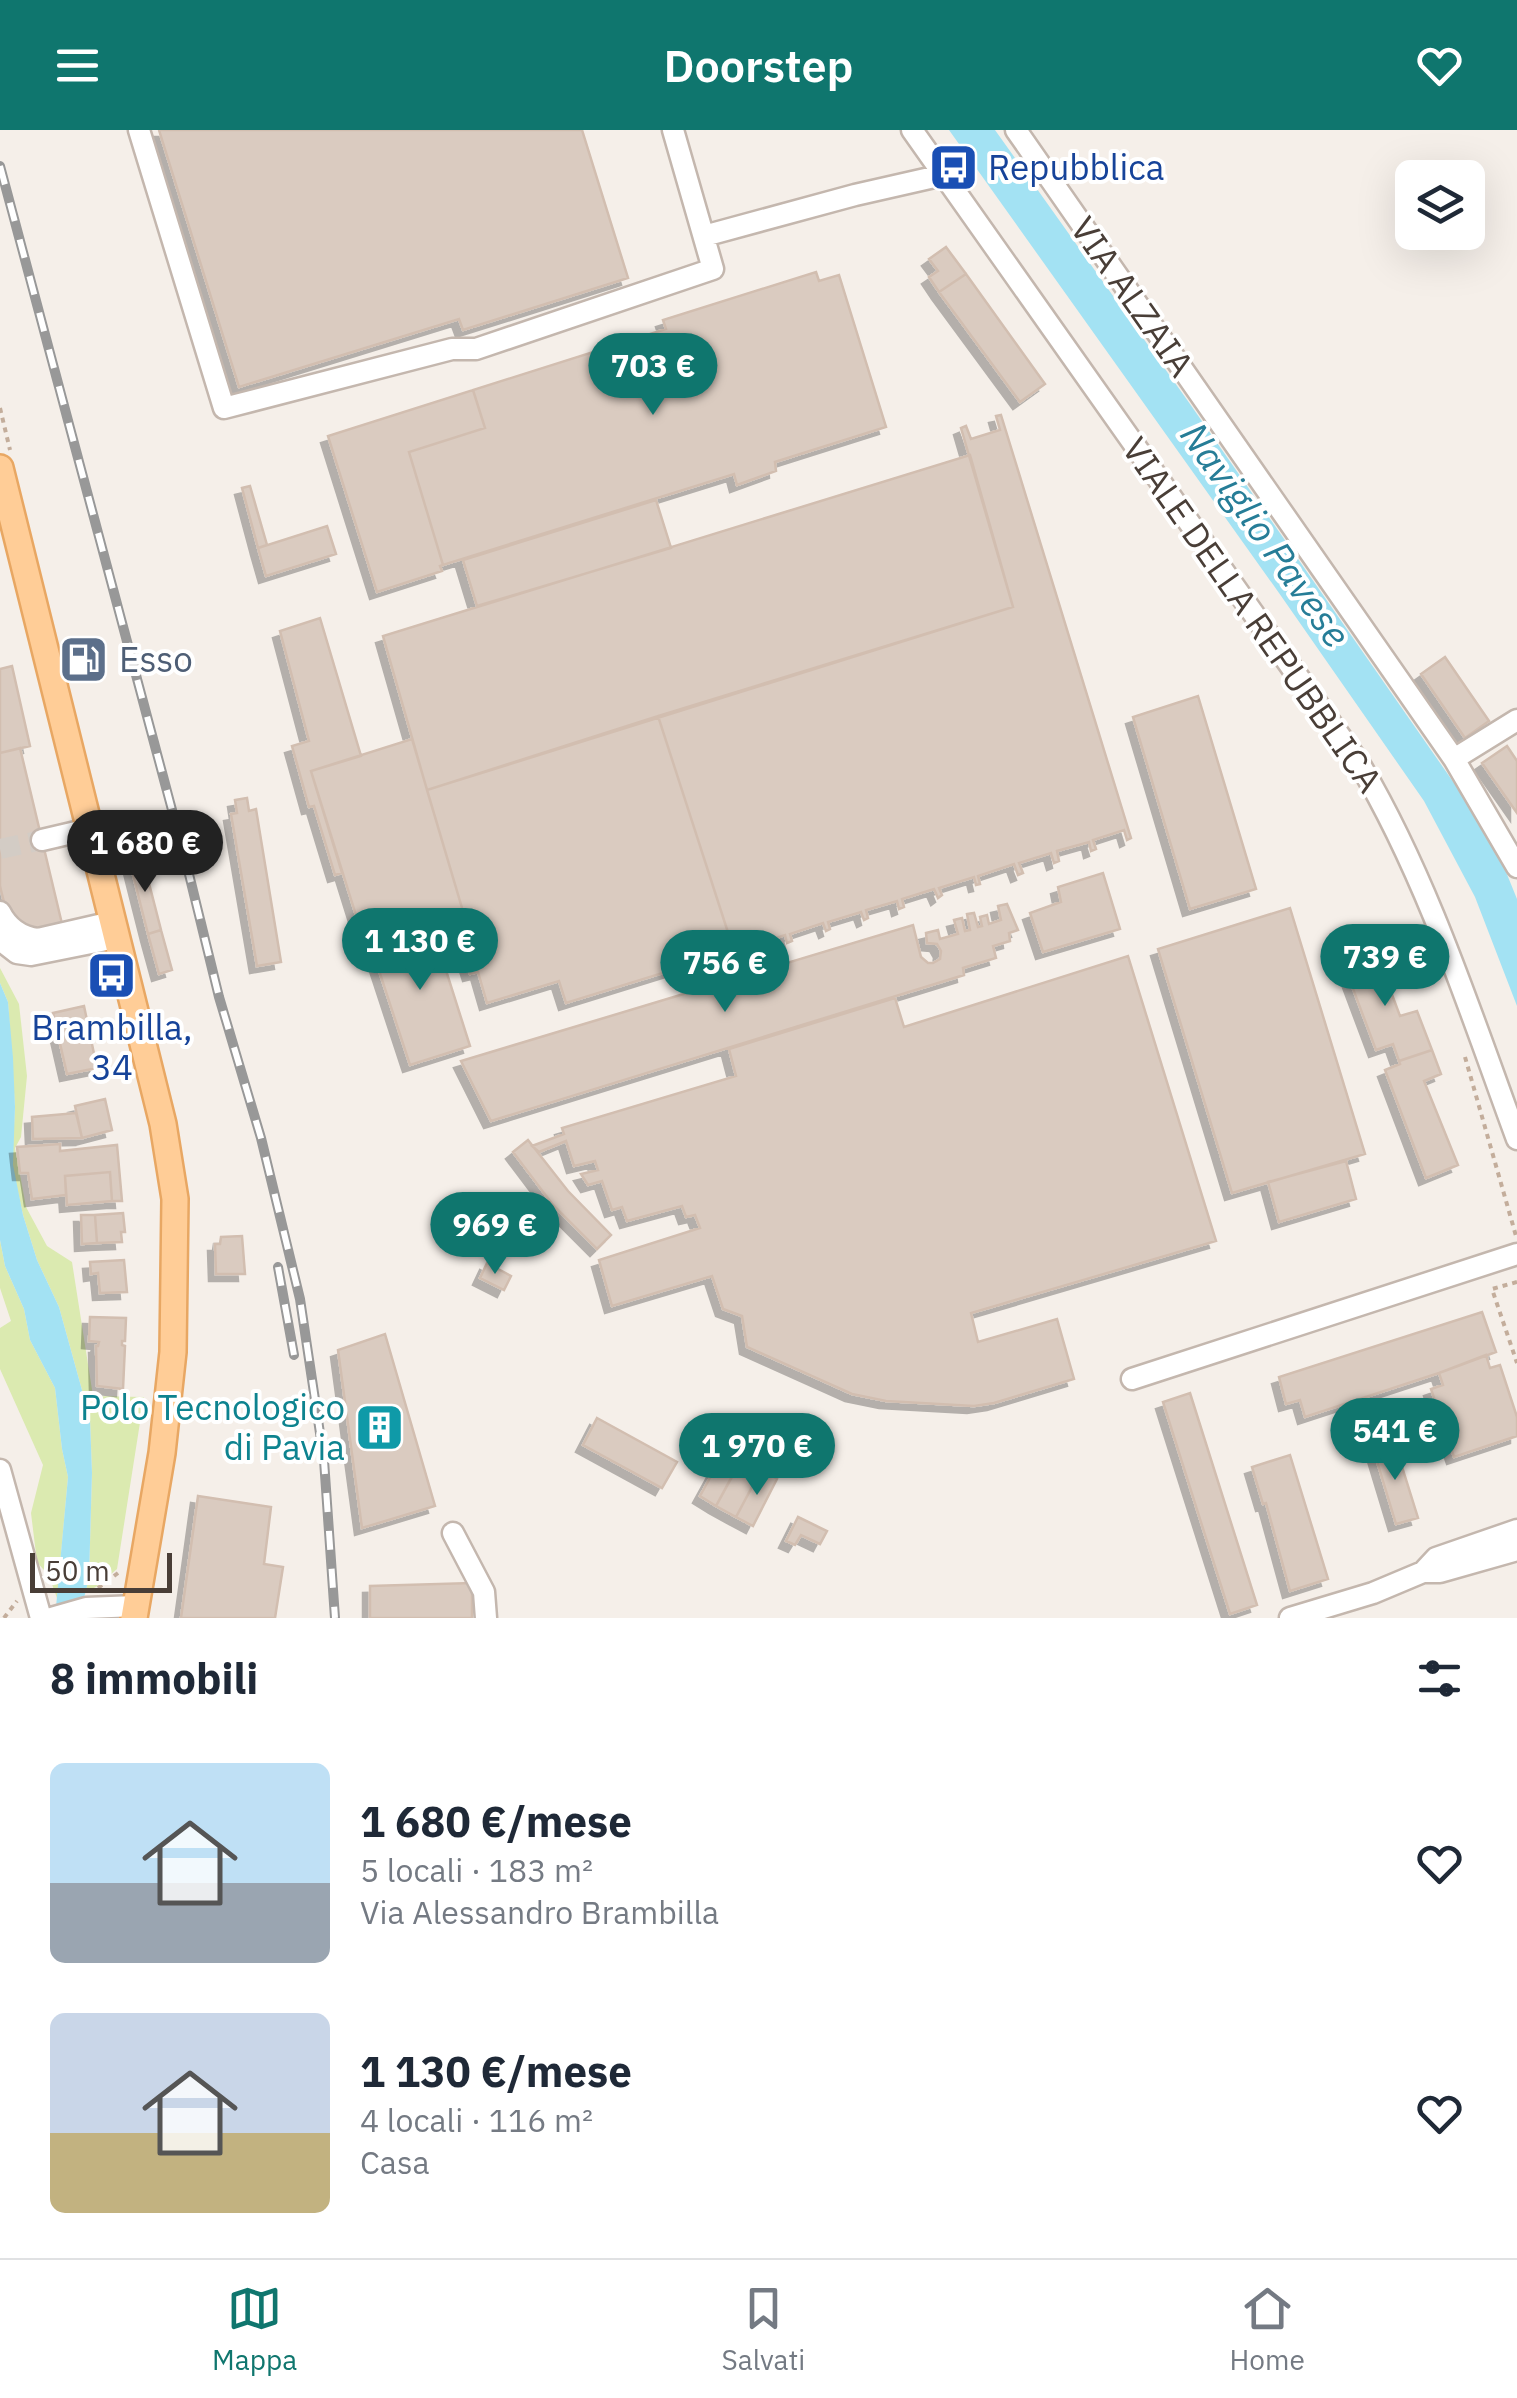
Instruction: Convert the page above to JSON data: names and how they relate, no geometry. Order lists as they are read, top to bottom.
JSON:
{
  "streets": {
    "street": ["VIA ALZAIA", "VIALE DELLA REPUBBLICA"]
  },
  "water": ["Naviglio Pavese"],
  "places": {
    "bus stop": ["Repubblica", "Brambilla, 34"],
    "fuel station": ["Esso"],
    "building": ["Polo Tecnologico di Pavia"]
  },
  "scale_bar": "50 m",
  "page": {
    "header": "Doorstep",
    "price": [
      "703 €",
      "1 680 €",
      "1 130 €",
      "739 €",
      "756 €",
      "969 €",
      "541 €",
      "1 970 €"
    ],
    "scale": "50 m",
    "heading": "8 immobili",
    "list": [
      {
        "name": "1 680 €/mese",
        "note": "5 locali · 183 m² · Via Alessandro Brambilla"
      },
      {
        "name": "1 130 €/mese",
        "note": "4 locali · 116 m² · Casa"
      }
    ],
    "tabs": ["Mappa", "Salvati", "Home"]
  }
}
